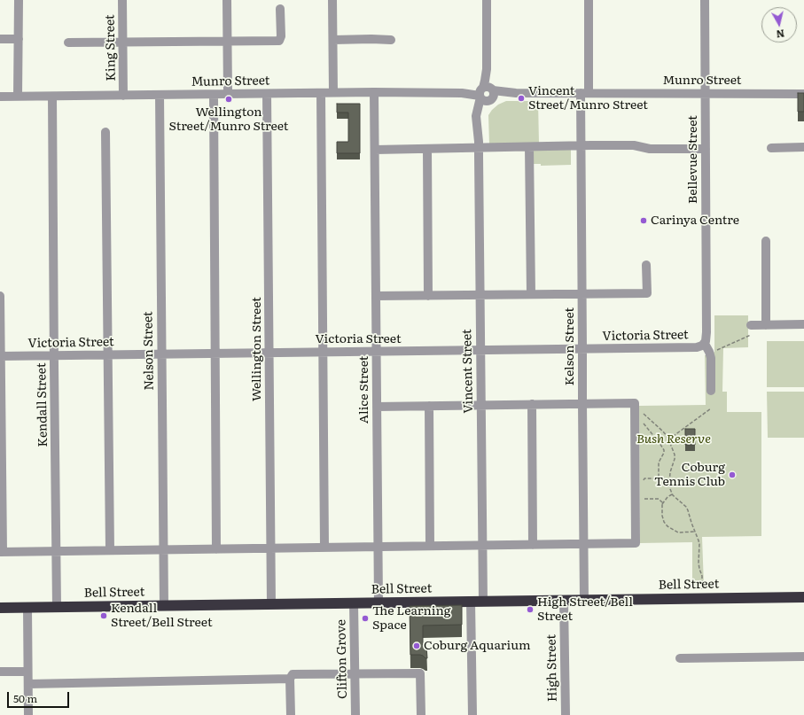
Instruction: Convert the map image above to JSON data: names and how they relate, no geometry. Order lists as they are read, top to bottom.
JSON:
{
  "streets": {
    "highway": ["Bell Street"],
    "street": [
      "King Street",
      "Munro Street",
      "Bellevue Street",
      "Victoria Street",
      "Kelson Street",
      "Wellington Street",
      "Nelson Street",
      "Vincent Street",
      "Alice Street",
      "Kendall Street",
      "Clifton Grove",
      "High Street"
    ]
  },
  "crossings": [
    ["King Street", "Munro Street"],
    ["Munro Street", "Bellevue Street"],
    ["Munro Street", "Kelson Street"],
    ["Munro Street", "Wellington Street"],
    ["Munro Street", "Nelson Street"],
    ["Munro Street", "Vincent Street"],
    ["Munro Street", "Alice Street"],
    ["Munro Street", "Kendall Street"],
    ["Bellevue Street", "Victoria Street"],
    ["Victoria Street", "Kelson Street"],
    ["Victoria Street", "Wellington Street"],
    ["Victoria Street", "Nelson Street"],
    ["Victoria Street", "Vincent Street"],
    ["Victoria Street", "Alice Street"],
    ["Victoria Street", "Kendall Street"],
    ["Kelson Street", "Bell Street"],
    ["Wellington Street", "Bell Street"],
    ["Nelson Street", "Bell Street"],
    ["Vincent Street", "Bell Street"],
    ["Alice Street", "Bell Street"],
    ["Kendall Street", "Bell Street"],
    ["Bell Street", "Clifton Grove"],
    ["Bell Street", "High Street"]
  ],
  "parks": ["Bush Reserve"],
  "places": [
    "Vincent Street/Munro Street",
    "Wellington Street/Munro Street",
    "Carinya Centre",
    "Coburg Tennis Club",
    "High Street/Bell Street",
    "Kendall Street/Bell Street",
    "The Learning Space",
    "Coburg Aquarium"
  ],
  "scale_bar": "50 m",
  "north": "bottom"
}
